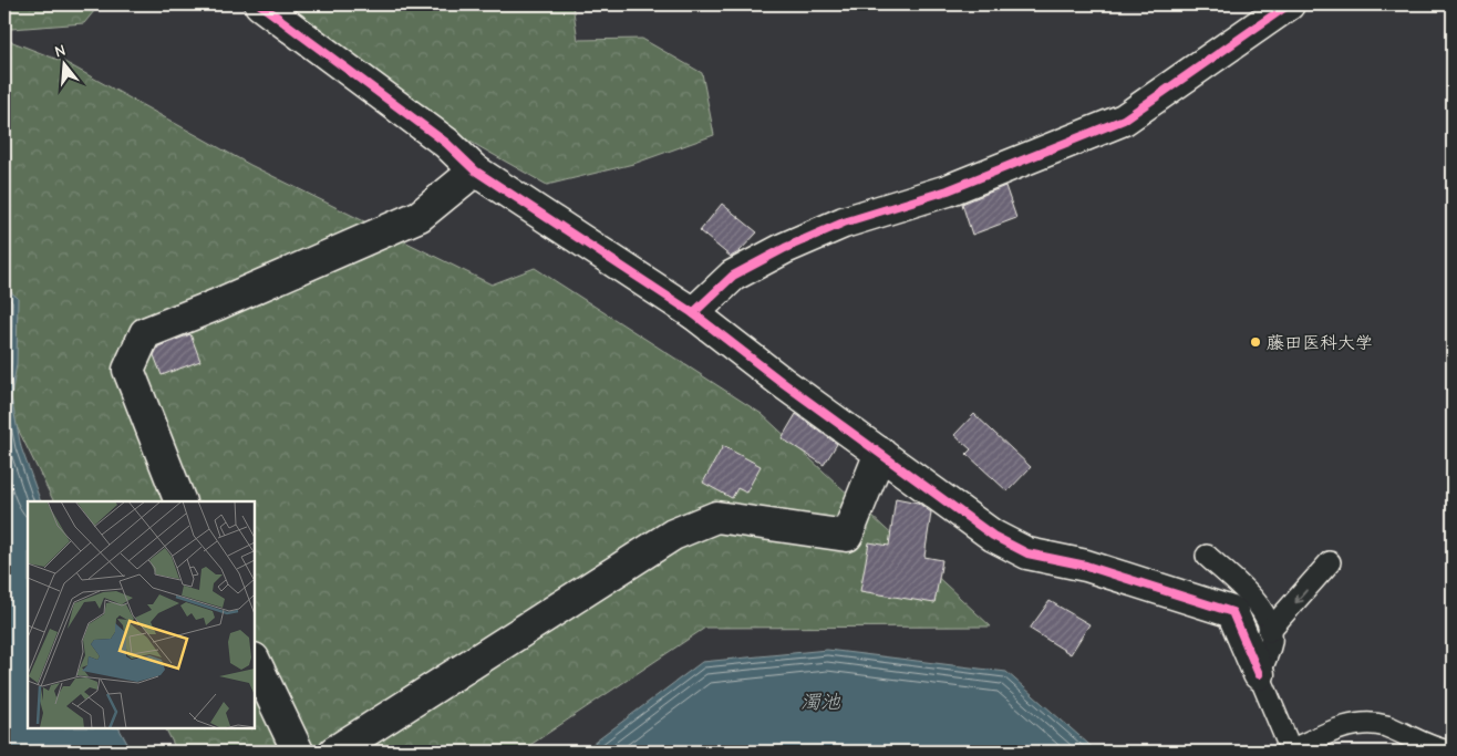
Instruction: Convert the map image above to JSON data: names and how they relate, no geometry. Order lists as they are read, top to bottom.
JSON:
{
  "water": ["濁池"],
  "places": ["藤田医科大学"],
  "north": "top"
}
